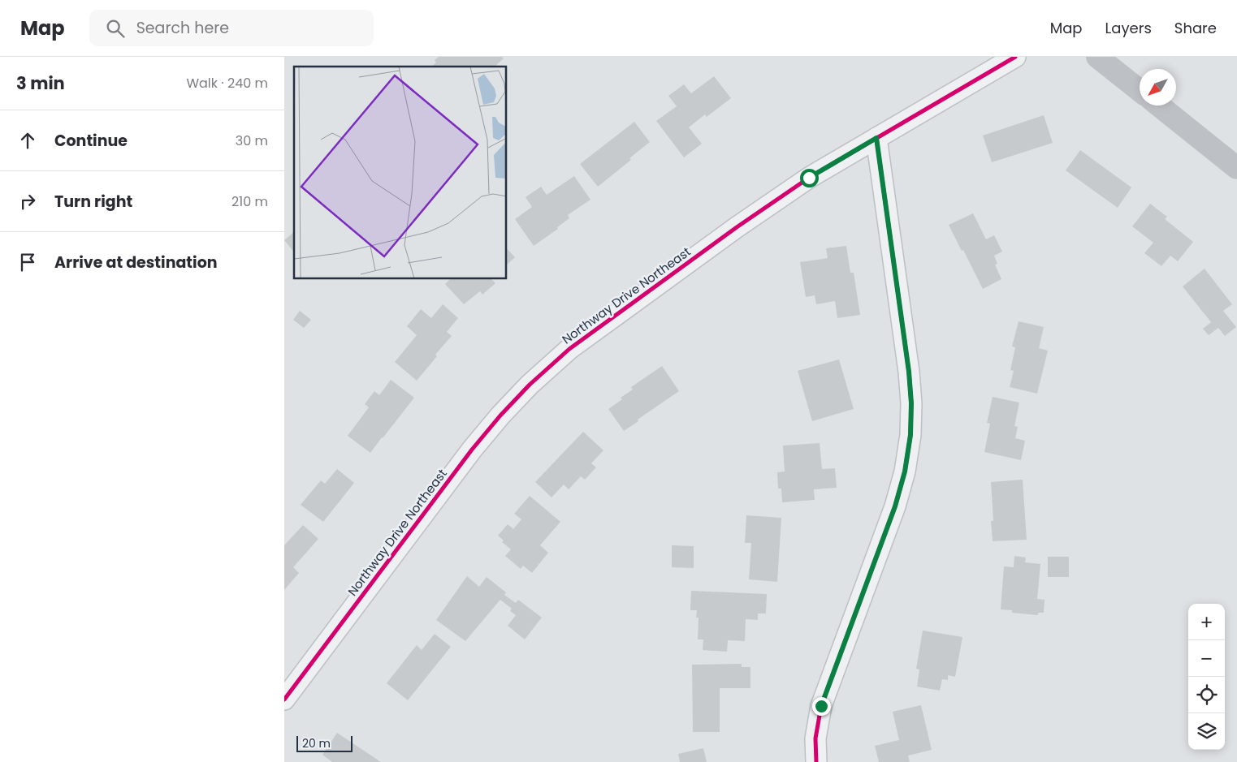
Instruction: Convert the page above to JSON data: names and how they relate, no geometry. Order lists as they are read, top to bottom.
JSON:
{
  "streets": {
    "street": ["Northway Drive Northeast"]
  },
  "scale_bar": "20 m",
  "north": "bottom left",
  "page": {
    "header": "Map",
    "search": "Search here",
    "nav": ["Map", "Layers", "Share"],
    "heading": ["3 min", "Walk · 240 m"],
    "list": [
      ["Continue", "30 m"],
      ["Turn right", "210 m"],
      "Arrive at destination"
    ],
    "map_buttons": ["+", "−"],
    "scale": "20 m"
  }
}
